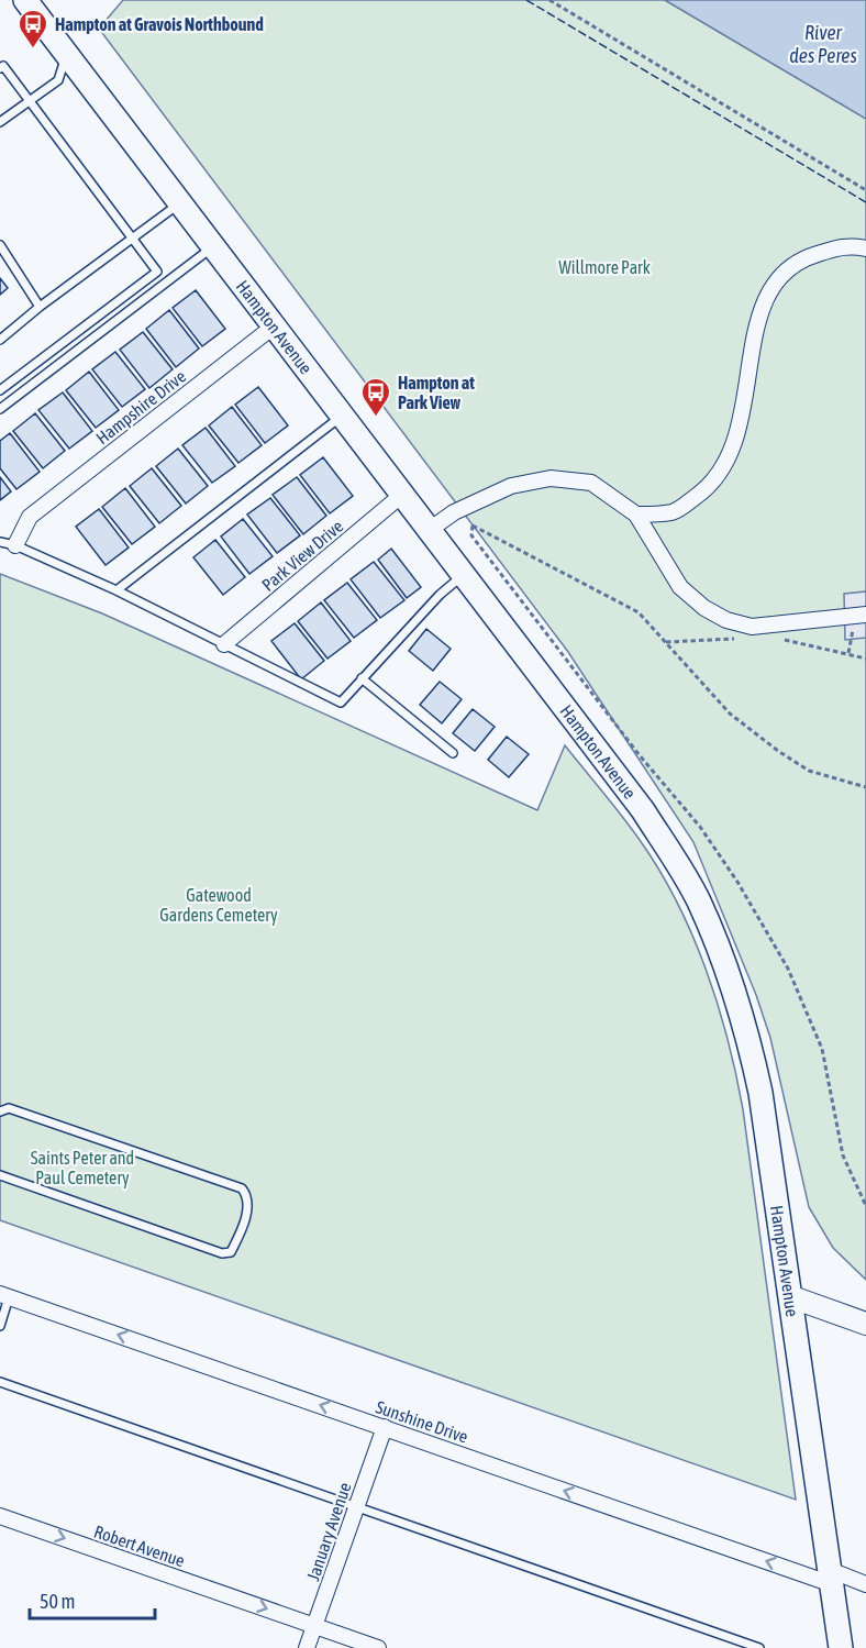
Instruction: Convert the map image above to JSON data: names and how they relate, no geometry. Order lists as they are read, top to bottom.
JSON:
{
  "streets": {
    "main road": ["Hampton Avenue"],
    "street": [
      "Hampshire Drive",
      "Park View Drive",
      "Sunshine Drive",
      "January Avenue",
      "Robert Avenue"
    ]
  },
  "crossings": [
    ["Hampton Avenue", "Hampshire Drive"],
    ["Hampton Avenue", "Park View Drive"],
    ["Hampton Avenue", "Sunshine Drive"],
    ["Sunshine Drive", "January Avenue"],
    ["January Avenue", "Robert Avenue"]
  ],
  "one_way": ["Sunshine Drive", "Robert Avenue"],
  "water": ["River des Peres"],
  "parks": ["Willmore Park", "Gatewood Gardens Cemetery", "Saints Peter and Paul Cemetery"],
  "places": {
    "bus stop": ["Hampton at Gravois Northbound", "Hampton at Park View"]
  },
  "scale_bar": "50 m"
}
